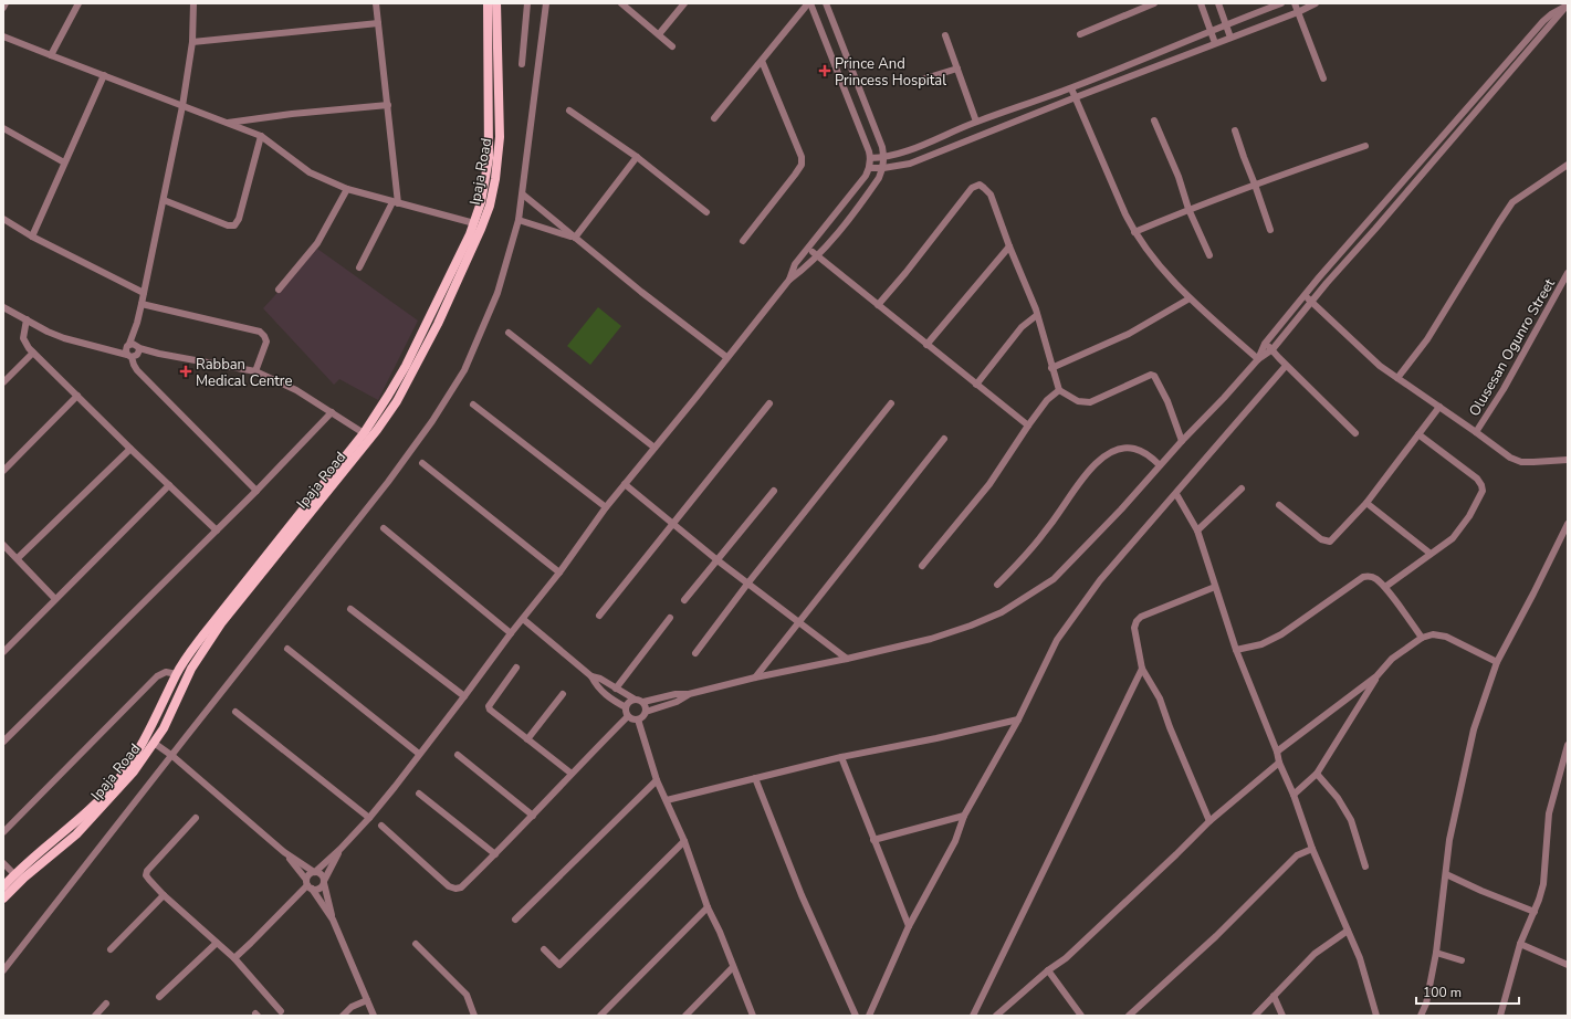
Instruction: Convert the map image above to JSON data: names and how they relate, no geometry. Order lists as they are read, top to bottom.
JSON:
{
  "streets": {
    "main road": ["Ipaja Road"],
    "street": ["Olusesan Ogunro Street"]
  },
  "places": {
    "health": ["Prince And Princess Hospital", "Rabban Medical Centre"]
  },
  "scale_bar": "100 m"
}
